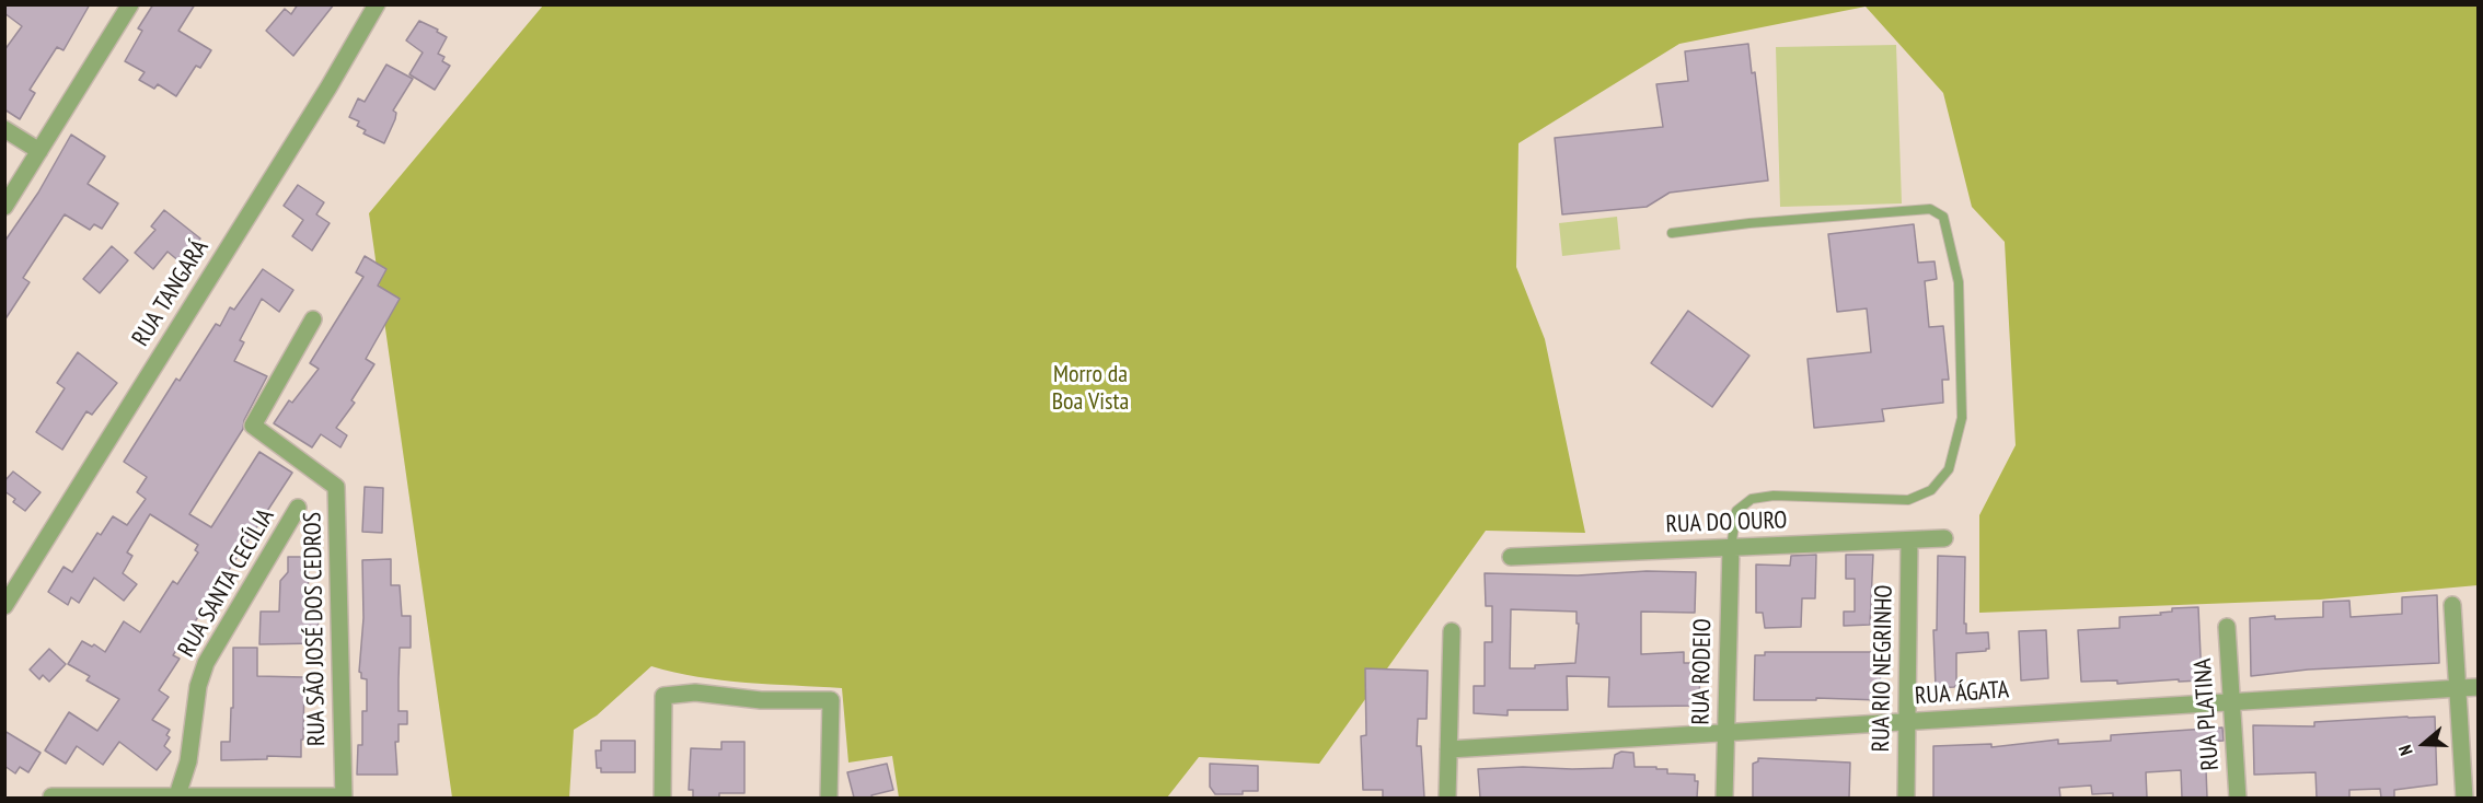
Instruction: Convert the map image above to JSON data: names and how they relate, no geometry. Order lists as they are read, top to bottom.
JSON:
{
  "streets": {
    "street": [
      "RUA TANGARÁ",
      "RUA DO OURO",
      "RUA SANTA CECÍLIA",
      "RUA SÃO JOSÉ DOS CEDROS",
      "RUA RIO NEGRINHO",
      "RUA RODEIO",
      "RUA ÁGATA",
      "RUA PLATINA"
    ]
  },
  "crossings": [
    ["RUA DO OURO", "RUA RIO NEGRINHO"],
    ["RUA DO OURO", "RUA RODEIO"],
    ["RUA RIO NEGRINHO", "RUA ÁGATA"],
    ["RUA RODEIO", "RUA ÁGATA"],
    ["RUA ÁGATA", "RUA PLATINA"]
  ],
  "parks": ["Morro da Boa Vista"],
  "north": "left"
}
